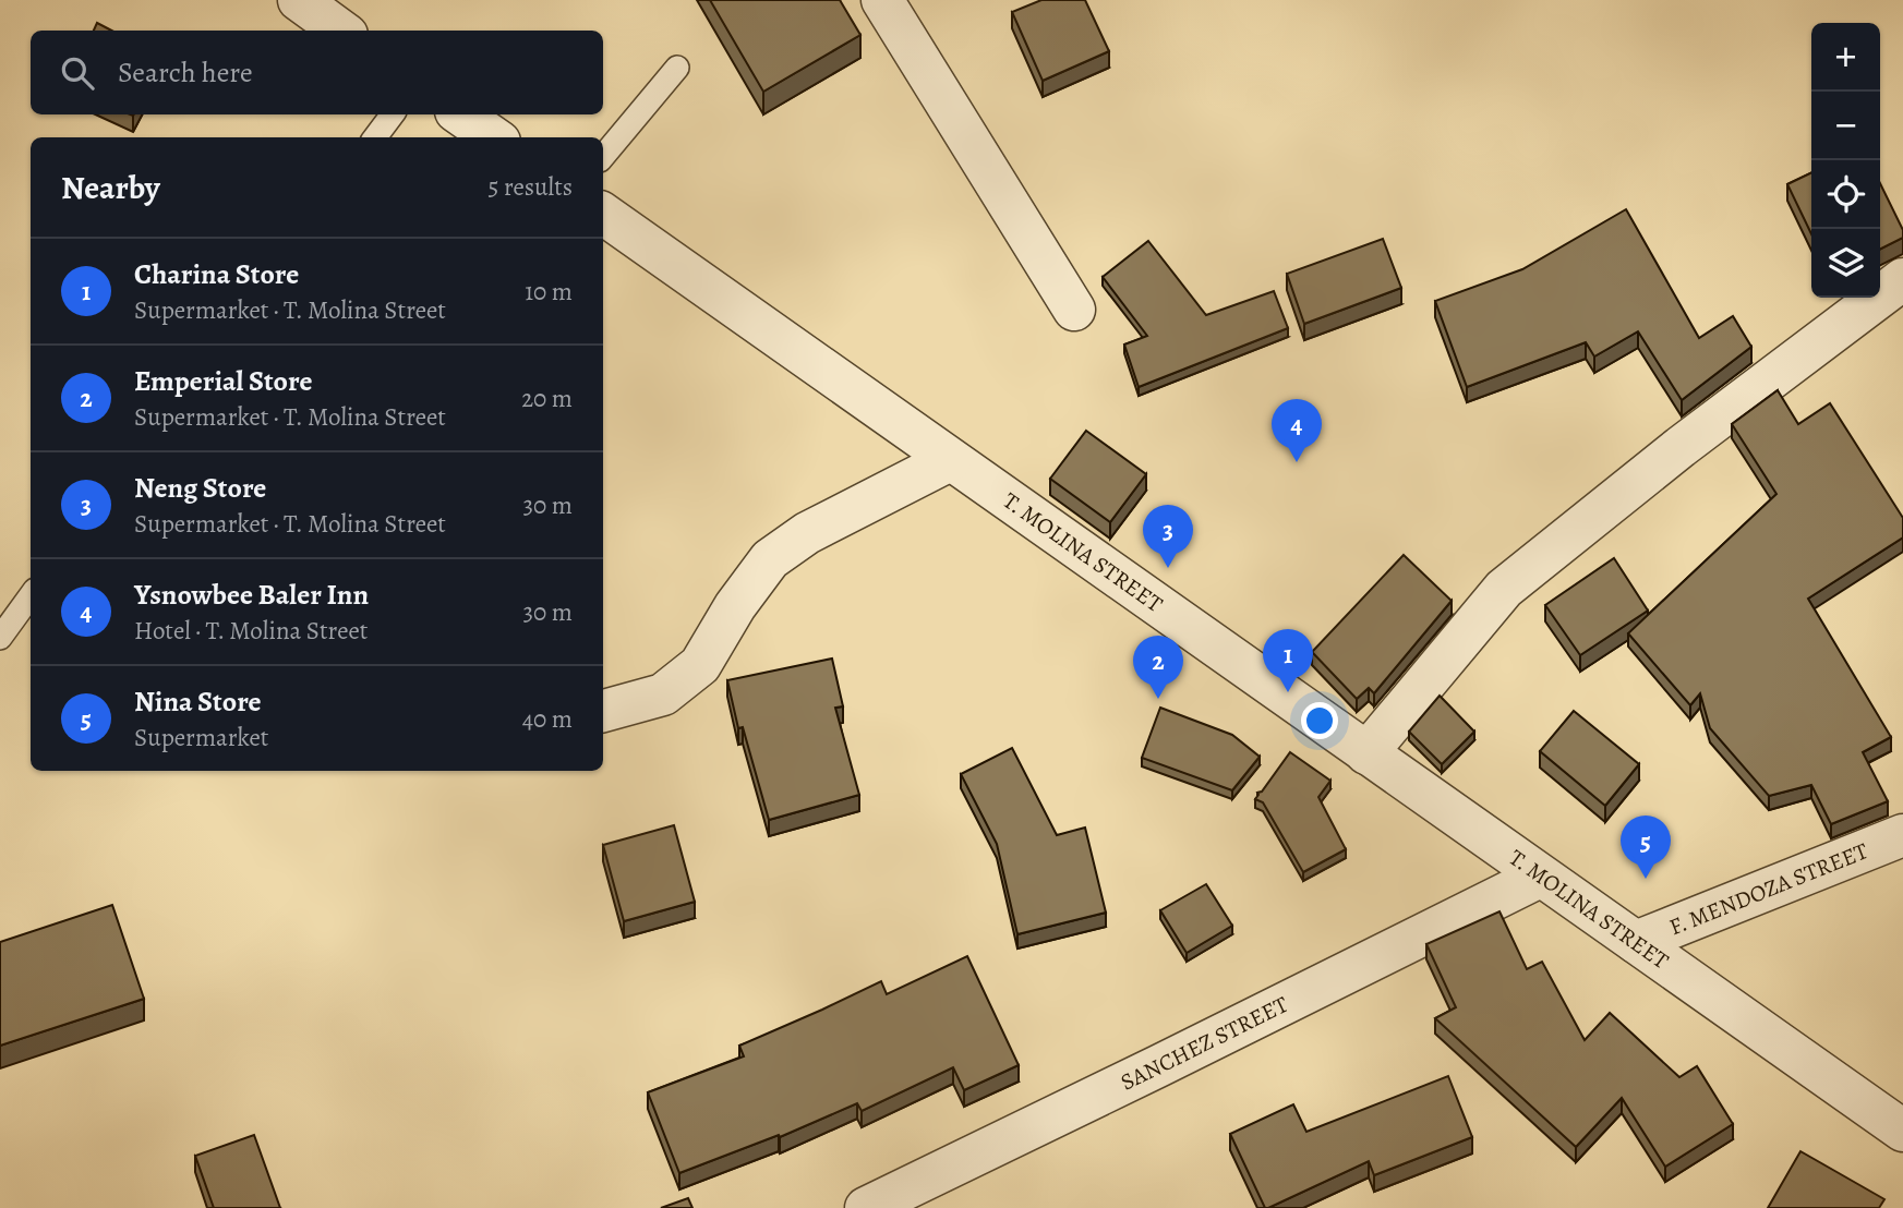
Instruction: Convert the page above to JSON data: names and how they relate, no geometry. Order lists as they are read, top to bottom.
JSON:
{
  "streets": {
    "street": ["T. MOLINA STREET", "F. MENDOZA STREET", "SANCHEZ STREET"]
  },
  "crossings": [
    ["T. MOLINA STREET", "F. MENDOZA STREET"],
    ["T. MOLINA STREET", "SANCHEZ STREET"]
  ],
  "page": {
    "map_buttons": ["+", "−"],
    "search": "Search here",
    "heading": ["Nearby", "5 results"],
    "list": [
      {
        "mark": "1",
        "name": "Charina Store",
        "note": "Supermarket · T. Molina Street",
        "value": "10 m"
      },
      {
        "mark": "2",
        "name": "Emperial Store",
        "note": "Supermarket · T. Molina Street",
        "value": "20 m"
      },
      {
        "mark": "3",
        "name": "Neng Store",
        "note": "Supermarket · T. Molina Street",
        "value": "30 m"
      },
      {
        "mark": "4",
        "name": "Ysnowbee Baler Inn",
        "note": "Hotel · T. Molina Street",
        "value": "30 m"
      },
      {
        "mark": "5",
        "name": "Nina Store",
        "note": "Supermarket",
        "value": "40 m"
      }
    ],
    "pins": [
      "4",
      "3",
      "1",
      "2",
      "5"
    ]
  }
}
